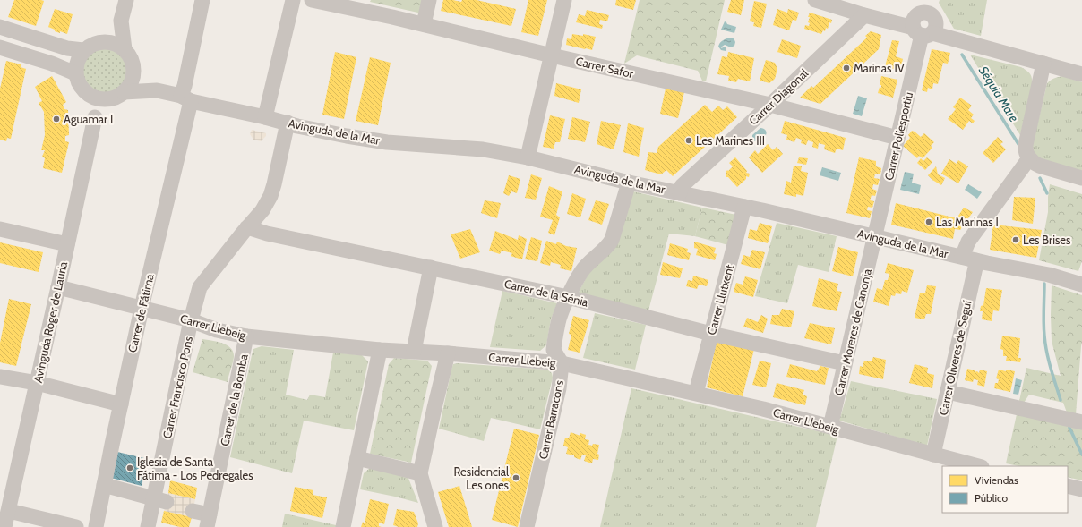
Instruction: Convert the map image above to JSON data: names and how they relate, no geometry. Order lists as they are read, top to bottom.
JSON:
{
  "streets": {
    "street": [
      "Carrer Safor",
      "Carrer Diagonal",
      "Avinguda de la Mar",
      "Carrer Poliesportiu",
      "Carrer de la Sénia",
      "Carrer Llutxent",
      "Carrer de Fátima",
      "Avinguda Roger de Lauria",
      "Carrer Llebeig",
      "Carrer Moreres de Canonja",
      "Carrer Oliveres de Seguí",
      "Carrer Francisco Pons",
      "Carrer de la Bomba",
      "Carrer Barracons"
    ]
  },
  "crossings": [
    ["Carrer Safor", "Carrer Diagonal"],
    ["Carrer Safor", "Carrer Poliesportiu"],
    ["Carrer Diagonal", "Avinguda de la Mar"],
    ["Avinguda de la Mar", "Carrer Poliesportiu"],
    ["Avinguda de la Mar", "Carrer Llutxent"],
    ["Avinguda de la Mar", "Carrer de Fátima"],
    ["Avinguda de la Mar", "Carrer Moreres de Canonja"],
    ["Avinguda de la Mar", "Carrer Oliveres de Seguí"],
    ["Avinguda de la Mar", "Carrer Francisco Pons"],
    ["Avinguda de la Mar", "Carrer Barracons"],
    ["Carrer Poliesportiu", "Carrer Moreres de Canonja"],
    ["Carrer de la Sénia", "Carrer Llutxent"],
    ["Carrer de la Sénia", "Carrer Moreres de Canonja"],
    ["Carrer de la Sénia", "Carrer Francisco Pons"],
    ["Carrer de la Sénia", "Carrer Barracons"],
    ["Carrer Llutxent", "Carrer Llebeig"],
    ["Carrer de Fátima", "Carrer Llebeig"],
    ["Avinguda Roger de Lauria", "Carrer Llebeig"],
    ["Carrer Llebeig", "Carrer Moreres de Canonja"],
    ["Carrer Llebeig", "Carrer Oliveres de Seguí"],
    ["Carrer Llebeig", "Carrer Francisco Pons"],
    ["Carrer Llebeig", "Carrer de la Bomba"],
    ["Carrer Llebeig", "Carrer Barracons"]
  ],
  "water": ["Séquia Mare"],
  "places": [
    "Marinas IV",
    "Aguamar I",
    "Les Marines III",
    "Las Marinas I",
    "Les Brises",
    "Iglesia de Santa Fátima - Los Pedregales",
    "Residencial Les ones"
  ],
  "legend": ["Viviendas", "Público"]
}
